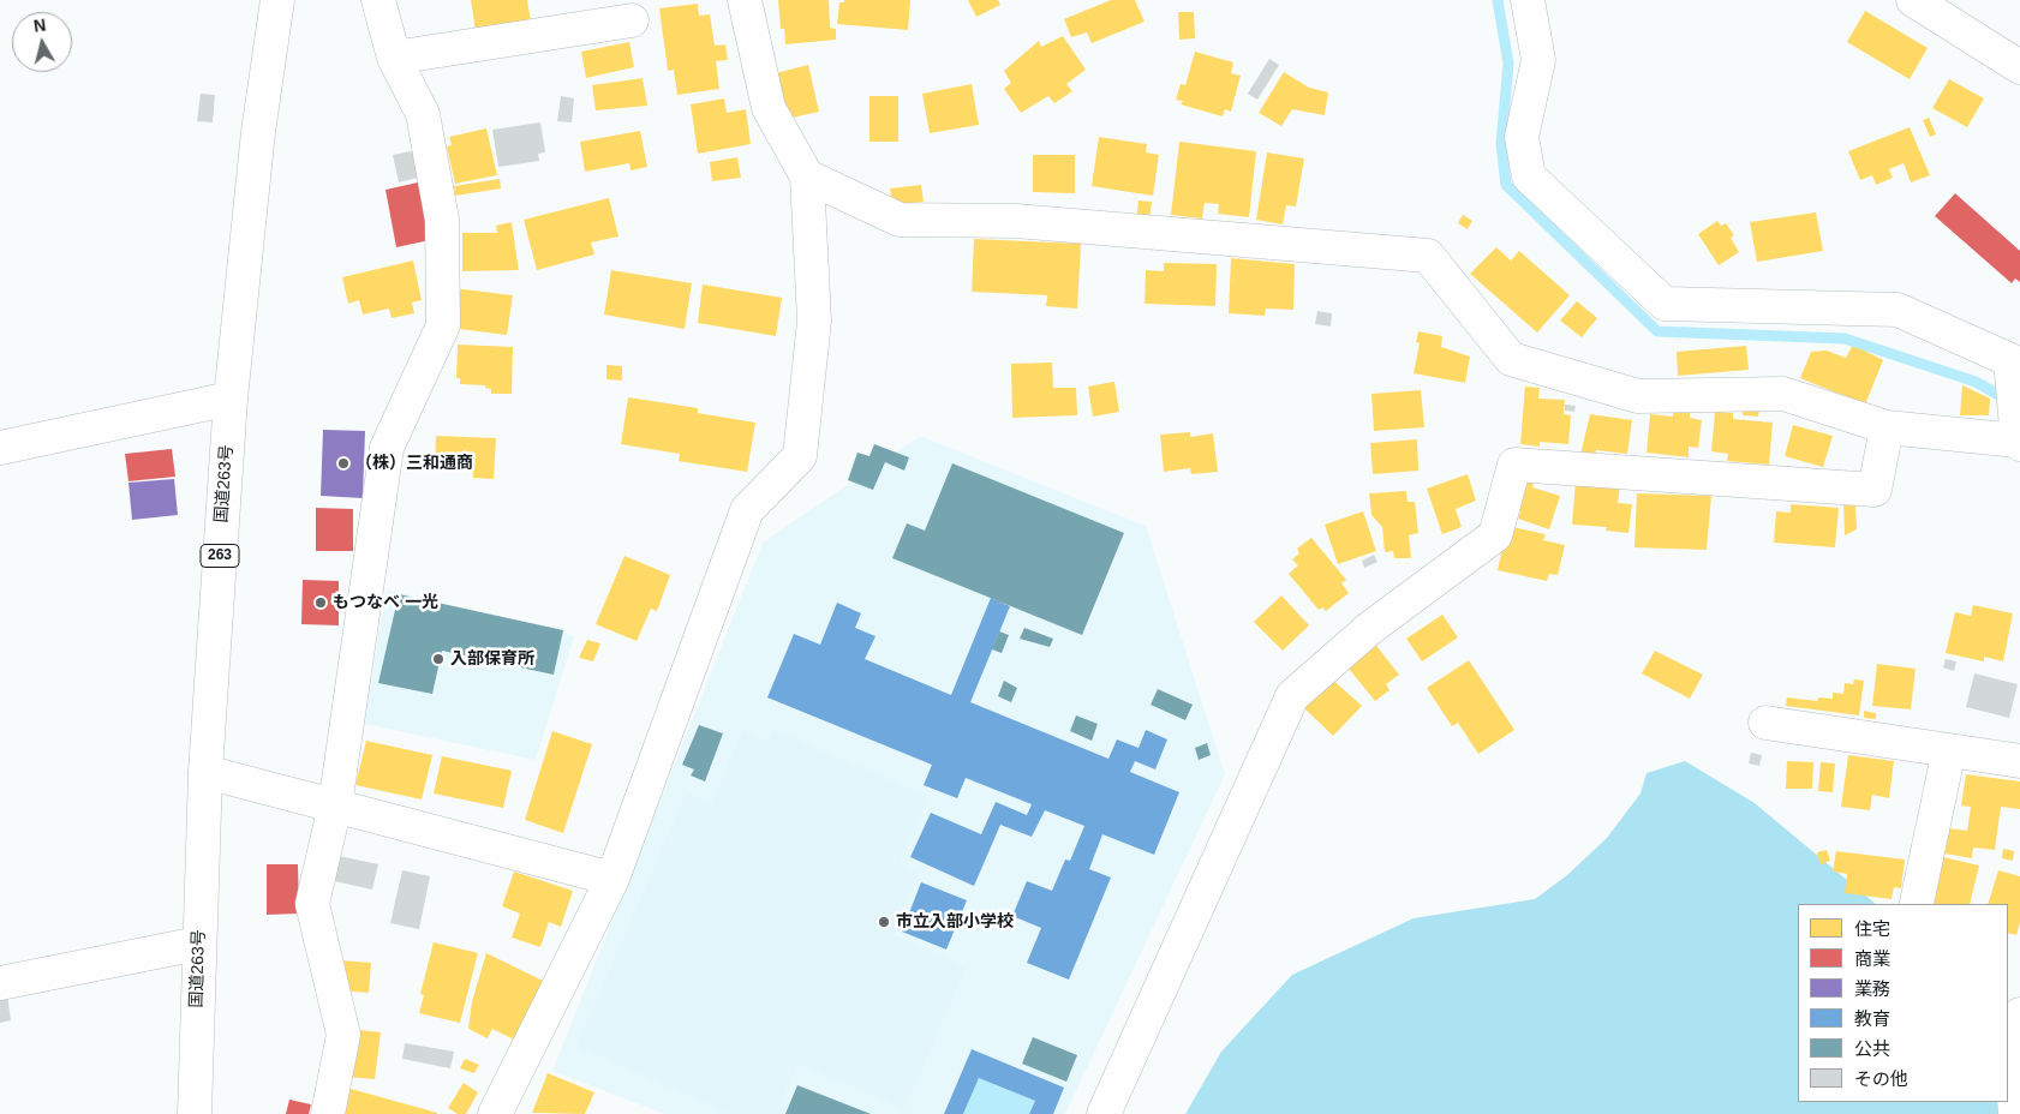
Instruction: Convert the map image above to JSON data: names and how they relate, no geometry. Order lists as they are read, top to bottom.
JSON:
{
  "streets": {
    "main road": ["国道263号", "263"]
  },
  "places": [
    "（株）三和通商",
    "もつなべ 一光",
    "入部保育所",
    "市立入部小学校"
  ],
  "legend": [
    "住宅",
    "商業",
    "業務",
    "教育",
    "公共",
    "その他"
  ],
  "north": "top"
}
